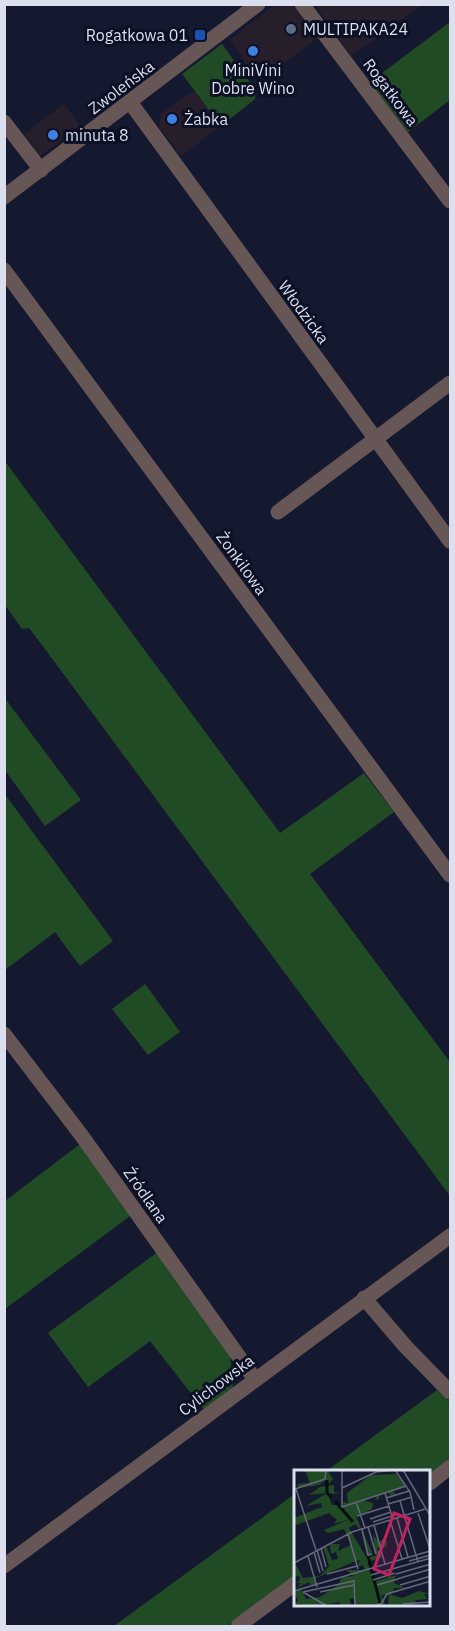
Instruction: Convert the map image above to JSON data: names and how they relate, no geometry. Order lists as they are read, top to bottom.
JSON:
{
  "streets": {
    "street": [
      "Zwoleńska",
      "Rogatkowa",
      "Włodzicka",
      "Żonkilowa",
      "Źródlana",
      "Cylichowska"
    ]
  },
  "crossings": [
    ["Zwoleńska", "Włodzicka"],
    ["Źródlana", "Cylichowska"]
  ],
  "places": {
    "other": [
      "MULTIPAKA24",
      "MiniVini Dobre Wino",
      "Żabka",
      "minuta 8"
    ],
    "transit": ["Rogatkowa 01"]
  }
}
